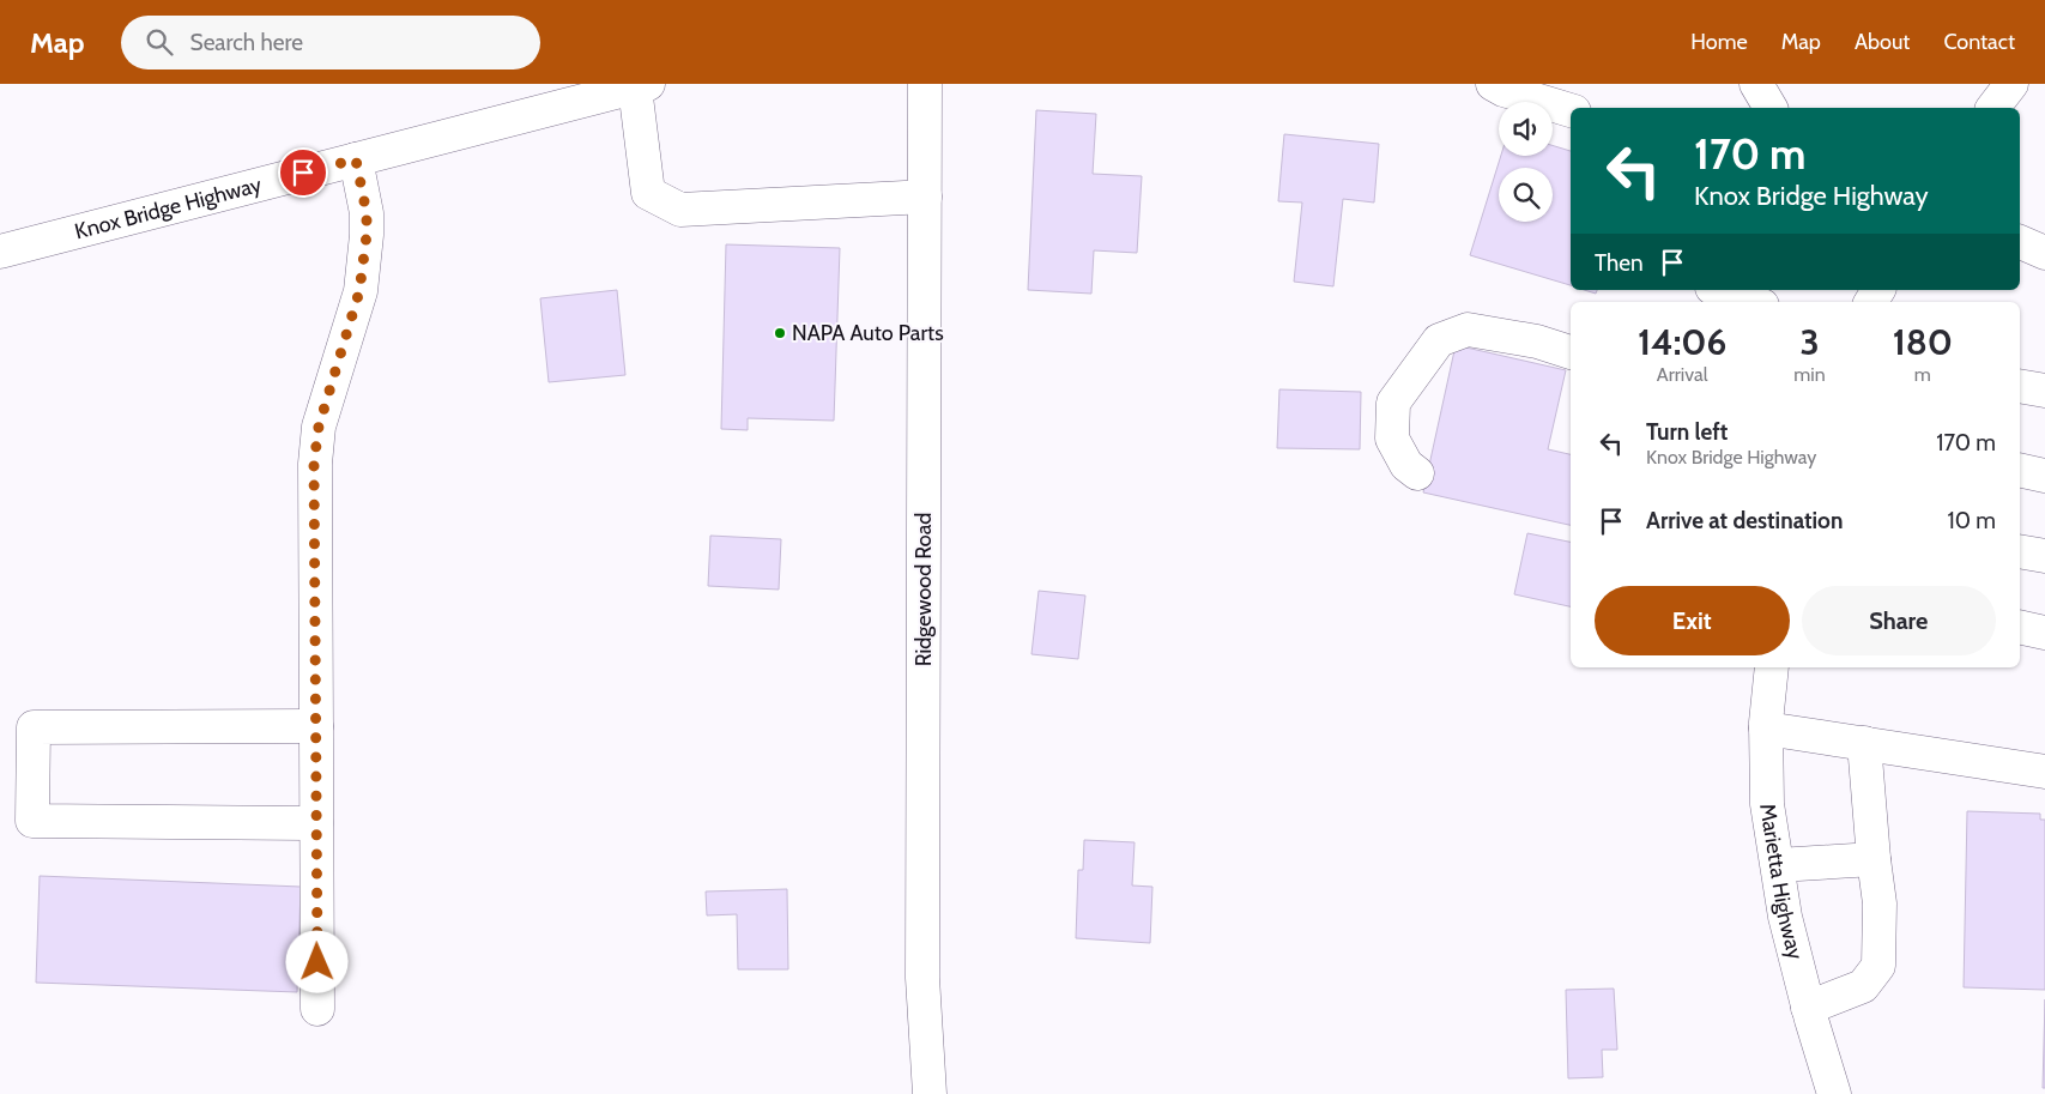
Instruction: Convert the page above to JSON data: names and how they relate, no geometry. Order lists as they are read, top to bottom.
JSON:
{
  "streets": {
    "main road": ["Knox Bridge Highway", "Ridgewood Road", "Marietta Highway"]
  },
  "places": ["NAPA Auto Parts"],
  "page": {
    "header": "Map",
    "search": "Search here",
    "nav": [
      "Home",
      "Map",
      "About",
      "Contact"
    ],
    "turn": ["170 m", "Knox Bridge Highway"],
    "then": "Then",
    "eta": [
      "14:06",
      "Arrival",
      "3",
      "min",
      "180",
      "m"
    ],
    "list": [
      {
        "name": "Turn left",
        "note": "Knox Bridge Highway",
        "value": "170 m"
      },
      {
        "name": "Arrive at destination",
        "value": "10 m"
      }
    ],
    "buttons": ["Exit", "Share"]
  }
}
